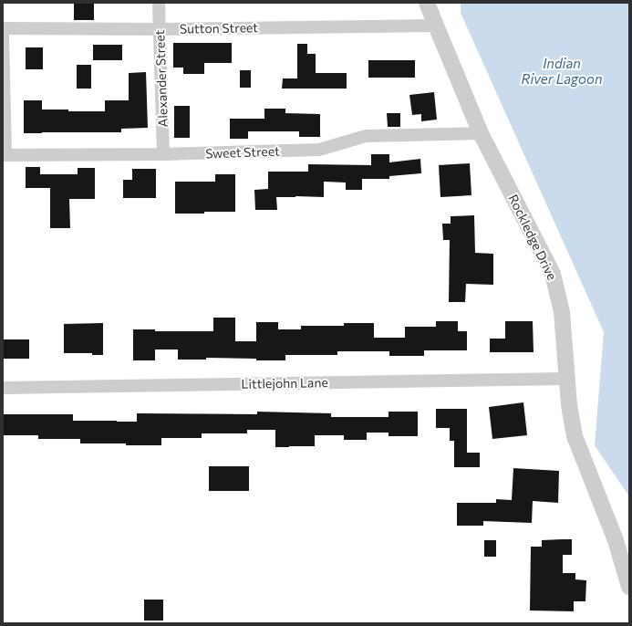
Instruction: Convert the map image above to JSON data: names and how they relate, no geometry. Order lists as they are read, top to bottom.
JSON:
{
  "streets": {
    "street": [
      "Sutton Street",
      "Alexander Street",
      "Sweet Street",
      "Rockledge Drive",
      "Littlejohn Lane"
    ]
  },
  "crossings": [
    ["Sutton Street", "Alexander Street"],
    ["Sutton Street", "Rockledge Drive"],
    ["Alexander Street", "Sweet Street"],
    ["Sweet Street", "Rockledge Drive"],
    ["Rockledge Drive", "Littlejohn Lane"]
  ],
  "water": ["Indian River Lagoon"]
}
